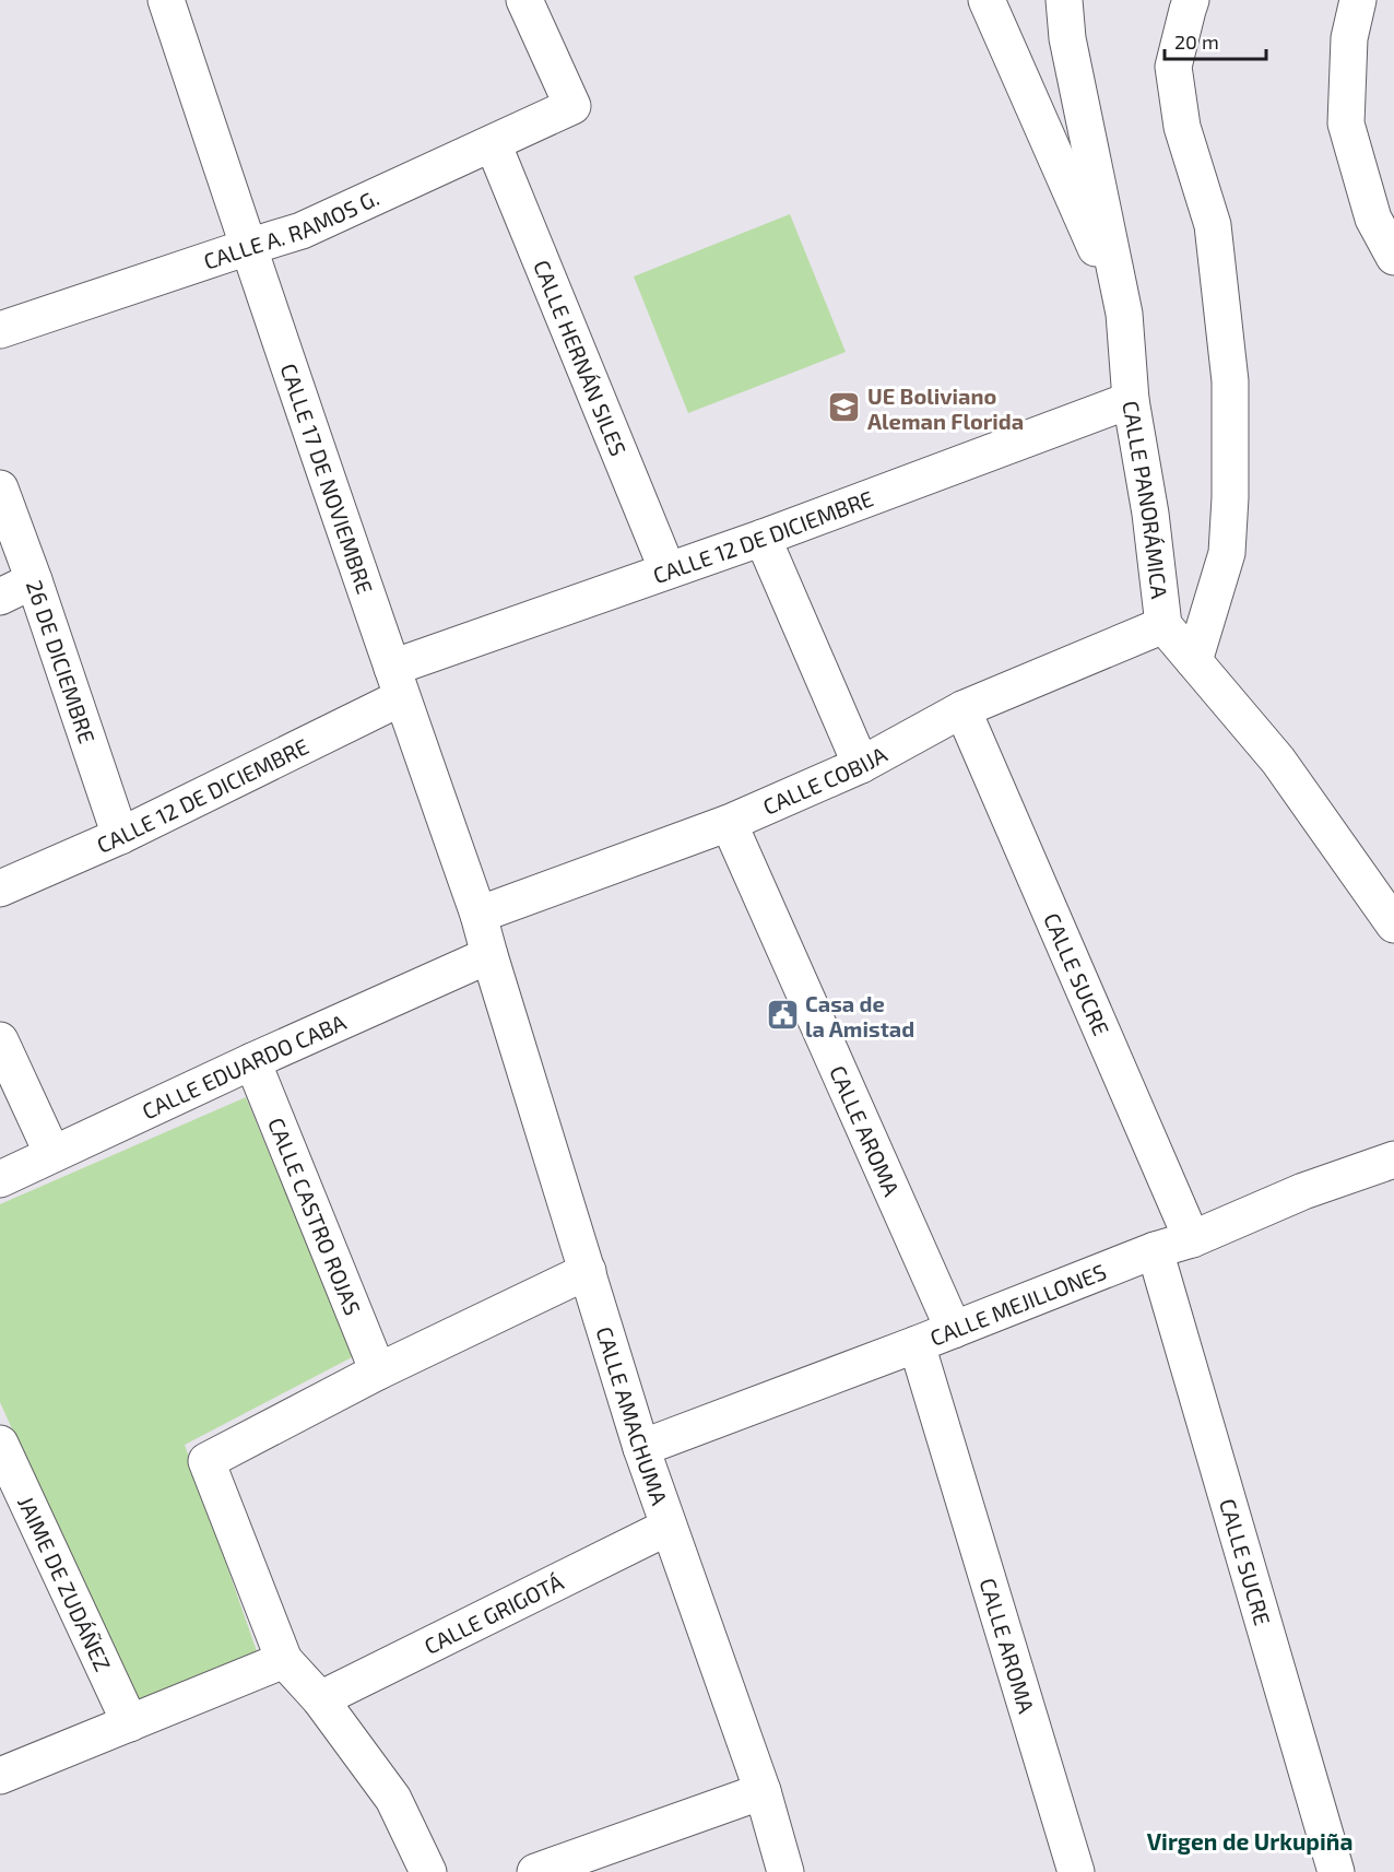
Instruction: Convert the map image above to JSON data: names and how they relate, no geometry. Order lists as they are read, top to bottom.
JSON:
{
  "streets": {
    "street": [
      "CALLE A. RAMOS G.",
      "CALLE HERNÁN SILES",
      "CALLE 17 DE NOVIEMBRE",
      "CALLE PANORÁMICA",
      "CALLE 12 DE DICIEMBRE",
      "26 DE DICIEMBRE",
      "CALLE COBIJA",
      "CALLE SUCRE",
      "CALLE EDUARDO CABA",
      "CALLE AROMA",
      "CALLE CASTRO ROJAS",
      "CALLE MEJILLONES",
      "CALLE AMACHUMA",
      "JAIME DE ZUDÁÑEZ",
      "CALLE GRIGOTÁ"
    ]
  },
  "crossings": [
    ["CALLE A. RAMOS G.", "CALLE HERNÁN SILES"],
    ["CALLE A. RAMOS G.", "CALLE 17 DE NOVIEMBRE"],
    ["CALLE HERNÁN SILES", "CALLE 12 DE DICIEMBRE"],
    ["CALLE 17 DE NOVIEMBRE", "CALLE 12 DE DICIEMBRE"],
    ["CALLE 17 DE NOVIEMBRE", "CALLE COBIJA"],
    ["CALLE 17 DE NOVIEMBRE", "CALLE EDUARDO CABA"],
    ["CALLE 17 DE NOVIEMBRE", "CALLE AMACHUMA"],
    ["CALLE PANORÁMICA", "CALLE 12 DE DICIEMBRE"],
    ["CALLE PANORÁMICA", "CALLE COBIJA"],
    ["CALLE 12 DE DICIEMBRE", "26 DE DICIEMBRE"],
    ["CALLE COBIJA", "CALLE SUCRE"],
    ["CALLE COBIJA", "CALLE AROMA"],
    ["CALLE SUCRE", "CALLE MEJILLONES"],
    ["CALLE EDUARDO CABA", "CALLE CASTRO ROJAS"],
    ["CALLE EDUARDO CABA", "CALLE AMACHUMA"],
    ["CALLE AROMA", "CALLE MEJILLONES"],
    ["CALLE MEJILLONES", "CALLE AMACHUMA"],
    ["CALLE AMACHUMA", "CALLE GRIGOTÁ"]
  ],
  "districts": ["Virgen de Urkupiña"],
  "places": {
    "school or university": ["UE Boliviano Aleman Florida"],
    "public building": ["Casa de la Amistad"]
  },
  "scale_bar": "20 m"
}
